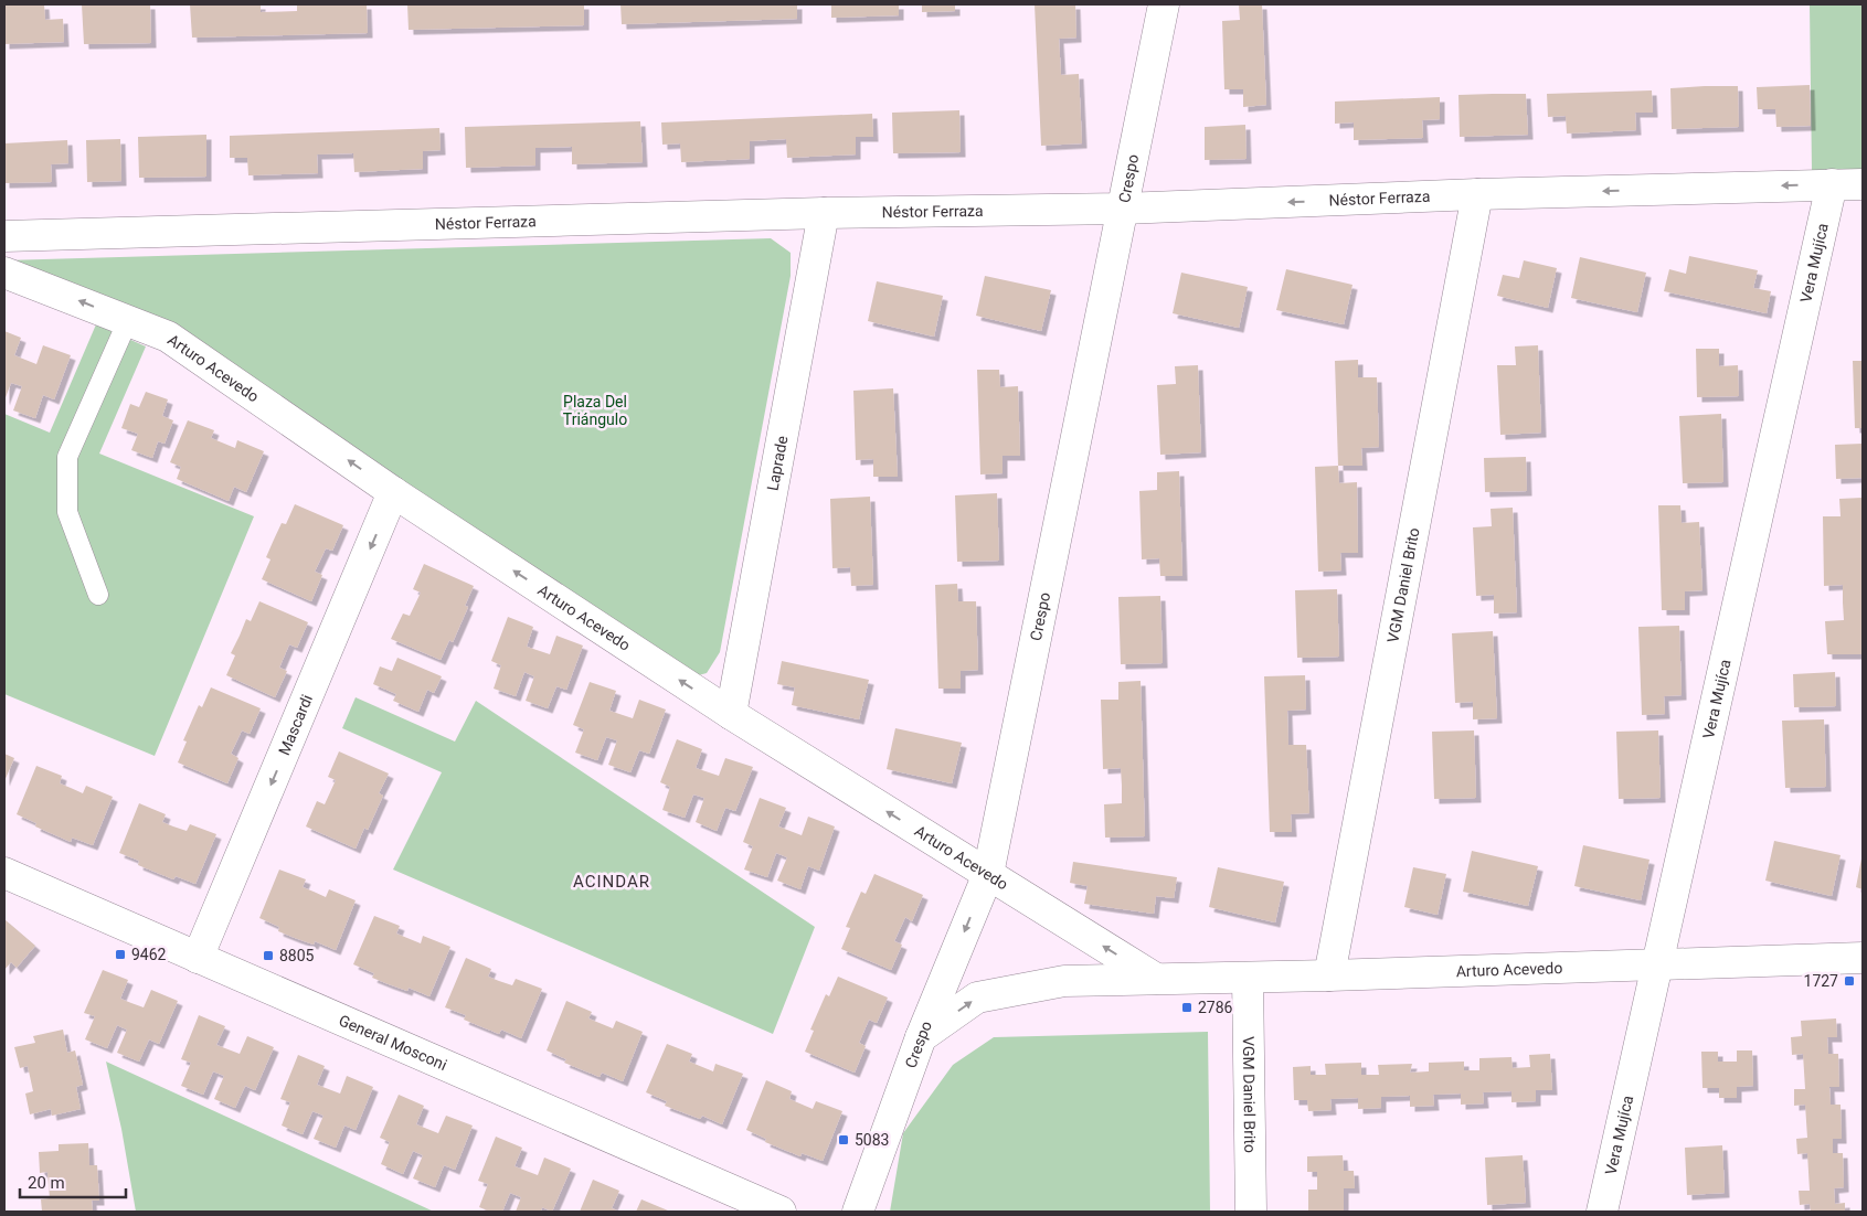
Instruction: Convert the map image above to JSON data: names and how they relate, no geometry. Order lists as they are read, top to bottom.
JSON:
{
  "streets": {
    "street": [
      "Crespo",
      "Néstor Ferraza",
      "Vera Mujíca",
      "Arturo Acevedo",
      "Laprade",
      "VGM Daniel Brito",
      "Mascardi",
      "General Mosconi"
    ]
  },
  "crossings": [
    ["Crespo", "Néstor Ferraza"],
    ["Crespo", "Arturo Acevedo"],
    ["Néstor Ferraza", "Vera Mujíca"],
    ["Néstor Ferraza", "Laprade"],
    ["Néstor Ferraza", "VGM Daniel Brito"],
    ["Vera Mujíca", "Arturo Acevedo"],
    ["Arturo Acevedo", "Laprade"],
    ["Arturo Acevedo", "VGM Daniel Brito"],
    ["Arturo Acevedo", "Mascardi"],
    ["Mascardi", "General Mosconi"]
  ],
  "one_way": ["Néstor Ferraza", "Mascardi"],
  "districts": ["ACINDAR"],
  "parks": ["Plaza Del Triángulo"],
  "places": {
    "transit": [
      "9462",
      "8805",
      "1727",
      "2786",
      "5083"
    ]
  },
  "scale_bar": "20 m"
}
